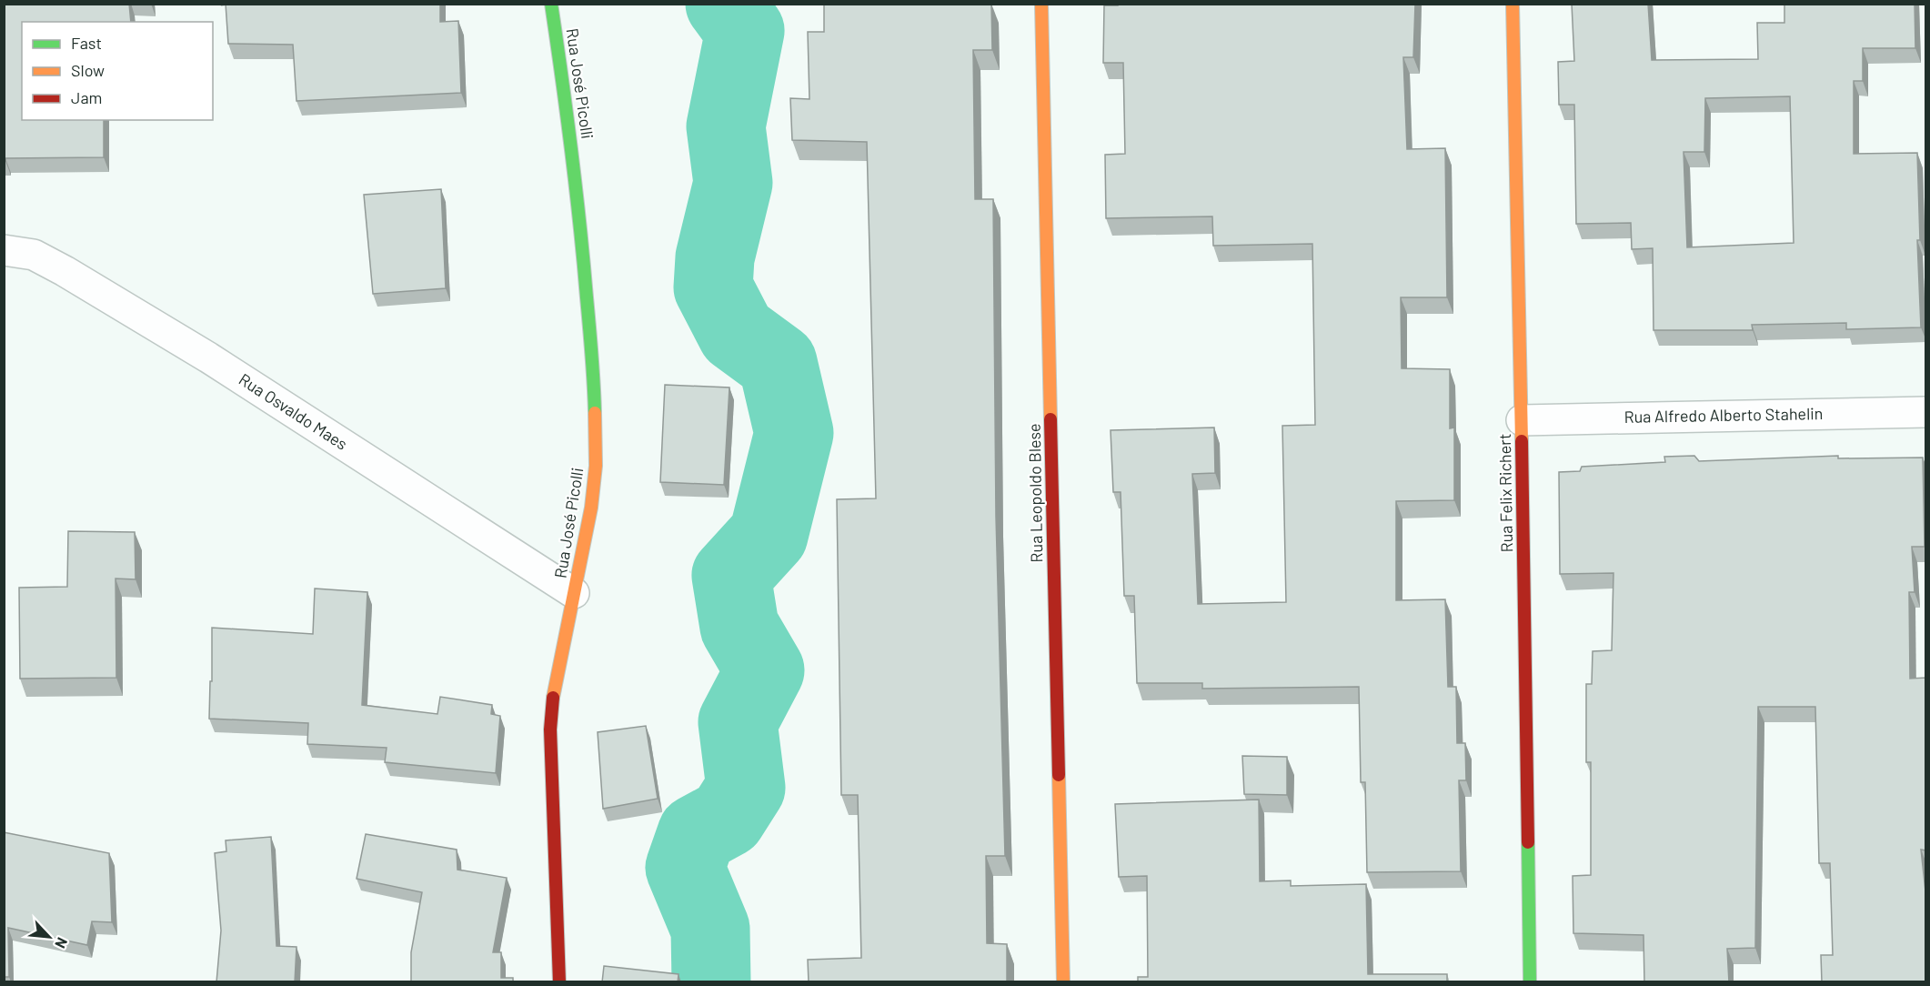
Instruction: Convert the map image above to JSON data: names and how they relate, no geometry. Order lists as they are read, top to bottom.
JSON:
{
  "streets": {
    "street": [
      "Rua José Picolli",
      "Rua Osvaldo Maes",
      "Rua Alfredo Alberto Stahelin",
      "Rua Leopoldo Blese",
      "Rua Felix Richert"
    ]
  },
  "crossings": [
    ["Rua José Picolli", "Rua Osvaldo Maes"],
    ["Rua Alfredo Alberto Stahelin", "Rua Felix Richert"]
  ],
  "legend": ["Fast", "Slow", "Jam"],
  "north": "bottom right"
}
